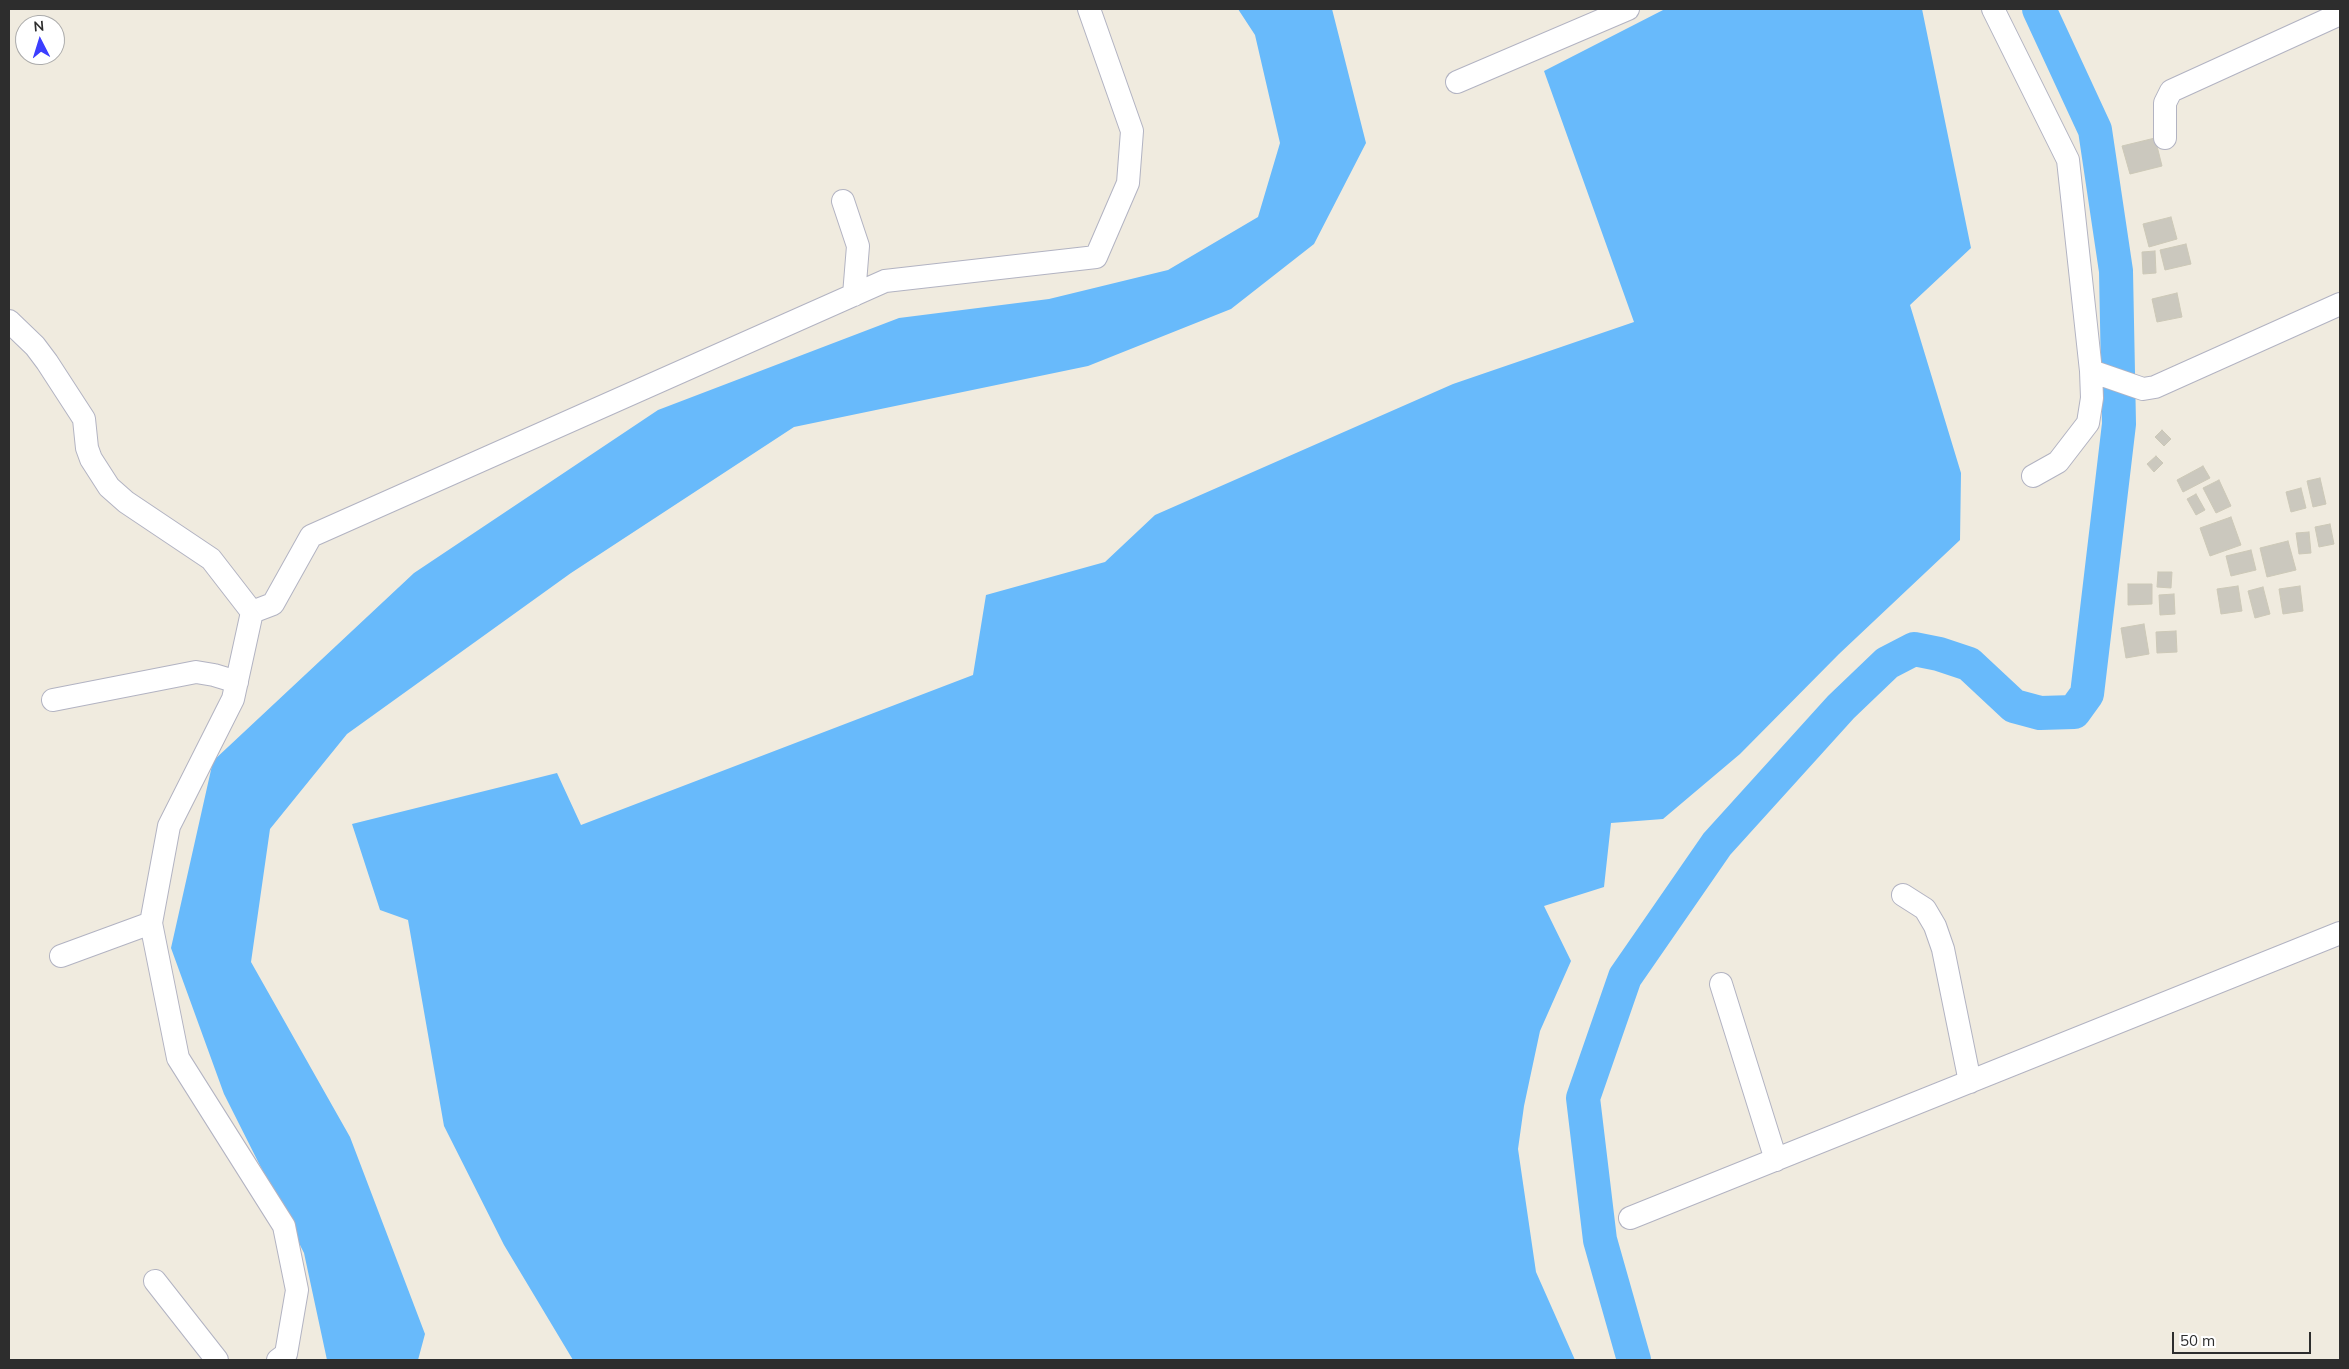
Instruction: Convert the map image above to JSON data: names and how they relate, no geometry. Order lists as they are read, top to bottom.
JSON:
{
  "scale_bar": "50 m",
  "north": "top"
}
